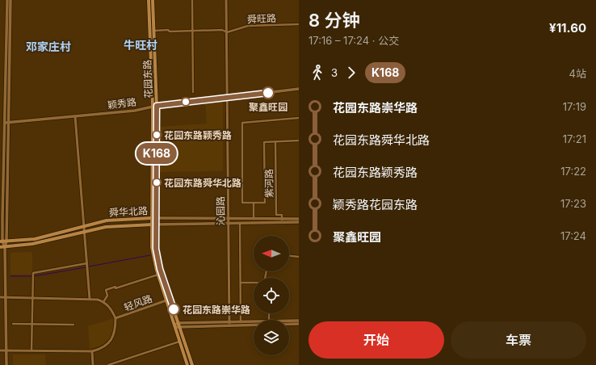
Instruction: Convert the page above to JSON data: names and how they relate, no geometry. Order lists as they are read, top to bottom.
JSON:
{
  "streets": {
    "main road": ["花园东路", "颖秀路", "舜华北路"],
    "street": [
      "舜旺路",
      "紫河路",
      "沁园路",
      "轻风路"
    ]
  },
  "crossings": [
    ["舜旺路", "沁园路"],
    ["花园东路", "颖秀路"],
    ["花园东路", "舜华北路"],
    ["花园东路", "轻风路"],
    ["颖秀路", "沁园路"],
    ["紫河路", "舜华北路"],
    ["沁园路", "舜华北路"]
  ],
  "districts": ["牛旺村", "邓家庄村"],
  "places": [
    "聚鑫旺园",
    "花园东路颖秀路",
    "花园东路舜华北路",
    "花园东路崇华路"
  ],
  "lines": ["bus line K168"],
  "north": "left",
  "page": {
    "on_map": "K168",
    "heading": ["8 分钟", "17:16 – 17:24 · 公交", "¥11.60"],
    "legs": ["3", "K168", "4站"],
    "list": [
      {
        "name": "花园东路崇华路",
        "value": "17:19"
      },
      {
        "name": "花园东路舜华北路",
        "value": "17:21"
      },
      {
        "name": "花园东路颖秀路",
        "value": "17:22"
      },
      {
        "name": "颖秀路花园东路",
        "value": "17:23"
      },
      {
        "name": "聚鑫旺园",
        "value": "17:24"
      }
    ],
    "buttons": ["开始", "车票"]
  }
}
